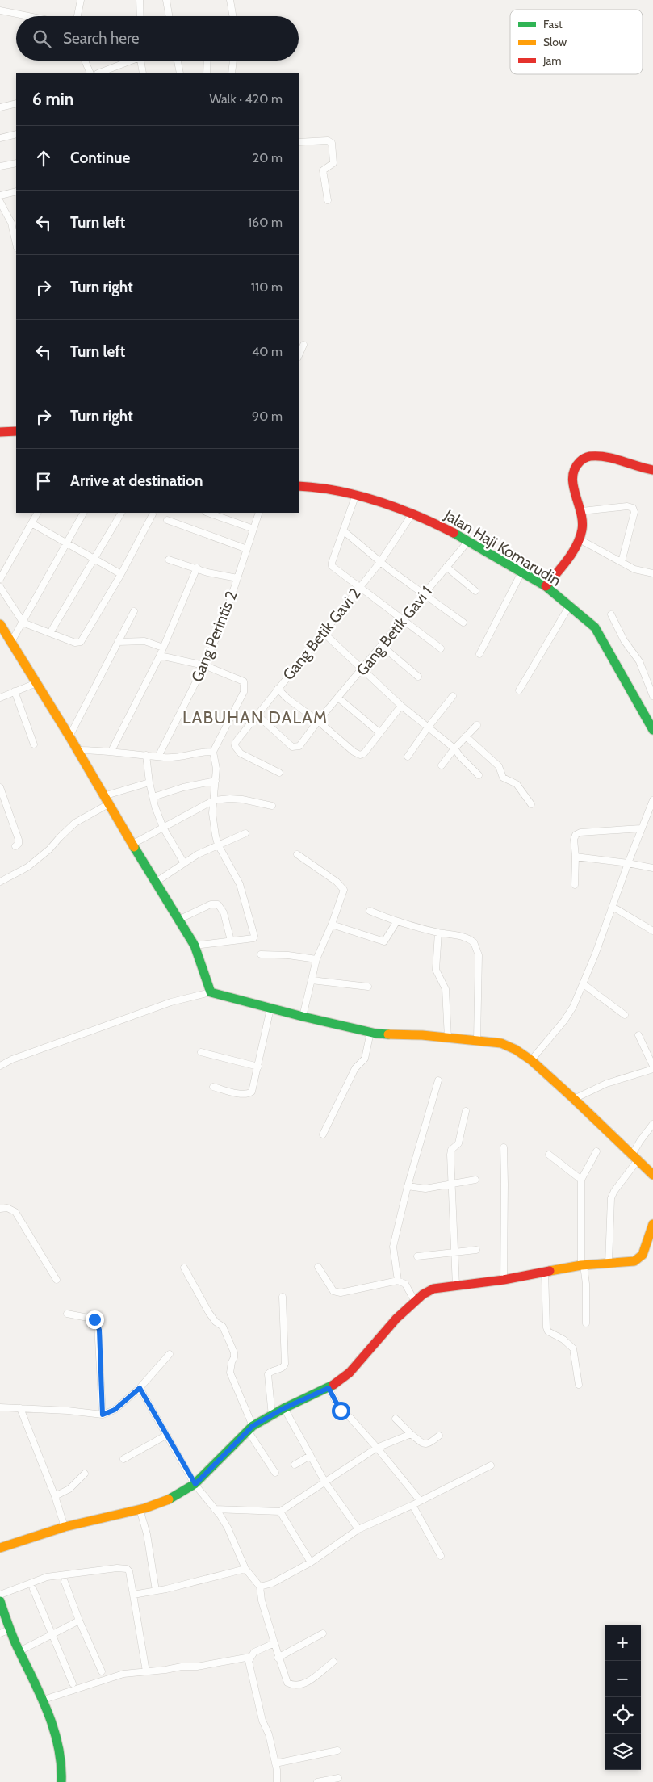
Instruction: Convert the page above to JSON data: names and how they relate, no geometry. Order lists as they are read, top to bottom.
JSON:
{
  "streets": {
    "street": [
      "Jalan Haji Komarudin",
      "Gang Betik Gavi 1",
      "Gang Betik Gavi 2",
      "Gang Perintis 2"
    ]
  },
  "crossings": [
    ["Jalan Haji Komarudin", "Gang Betik Gavi 1"],
    ["Jalan Haji Komarudin", "Gang Betik Gavi 2"],
    ["Gang Betik Gavi 1", "Gang Betik Gavi 2"]
  ],
  "districts": ["LABUHAN DALAM"],
  "legend": ["Fast", "Slow", "Jam"],
  "page": {
    "search": "Search here",
    "heading": ["6 min", "Walk · 420 m"],
    "list": [
      ["Continue", "20 m"],
      ["Turn left", "160 m"],
      ["Turn right", "110 m"],
      ["Turn left", "40 m"],
      ["Turn right", "90 m"],
      "Arrive at destination"
    ],
    "map_buttons": ["+", "−"]
  }
}
